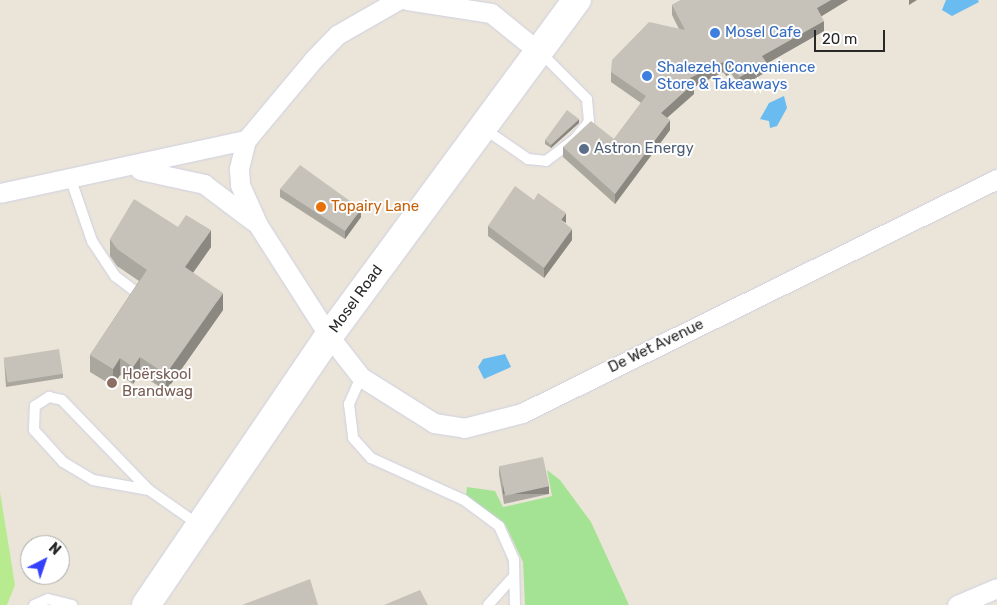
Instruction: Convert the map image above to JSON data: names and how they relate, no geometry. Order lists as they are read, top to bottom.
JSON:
{
  "streets": {
    "street": ["Mosel Road", "De Wet Avenue"]
  },
  "crossings": [
    ["Mosel Road", "De Wet Avenue"]
  ],
  "places": [
    "Mosel Cafe",
    "Shalezeh Convenience Store & Takeaways",
    "Astron Energy",
    "Topairy Lane",
    "Hoërskool Brandwag"
  ],
  "scale_bar": "20 m",
  "north": "top right"
}
